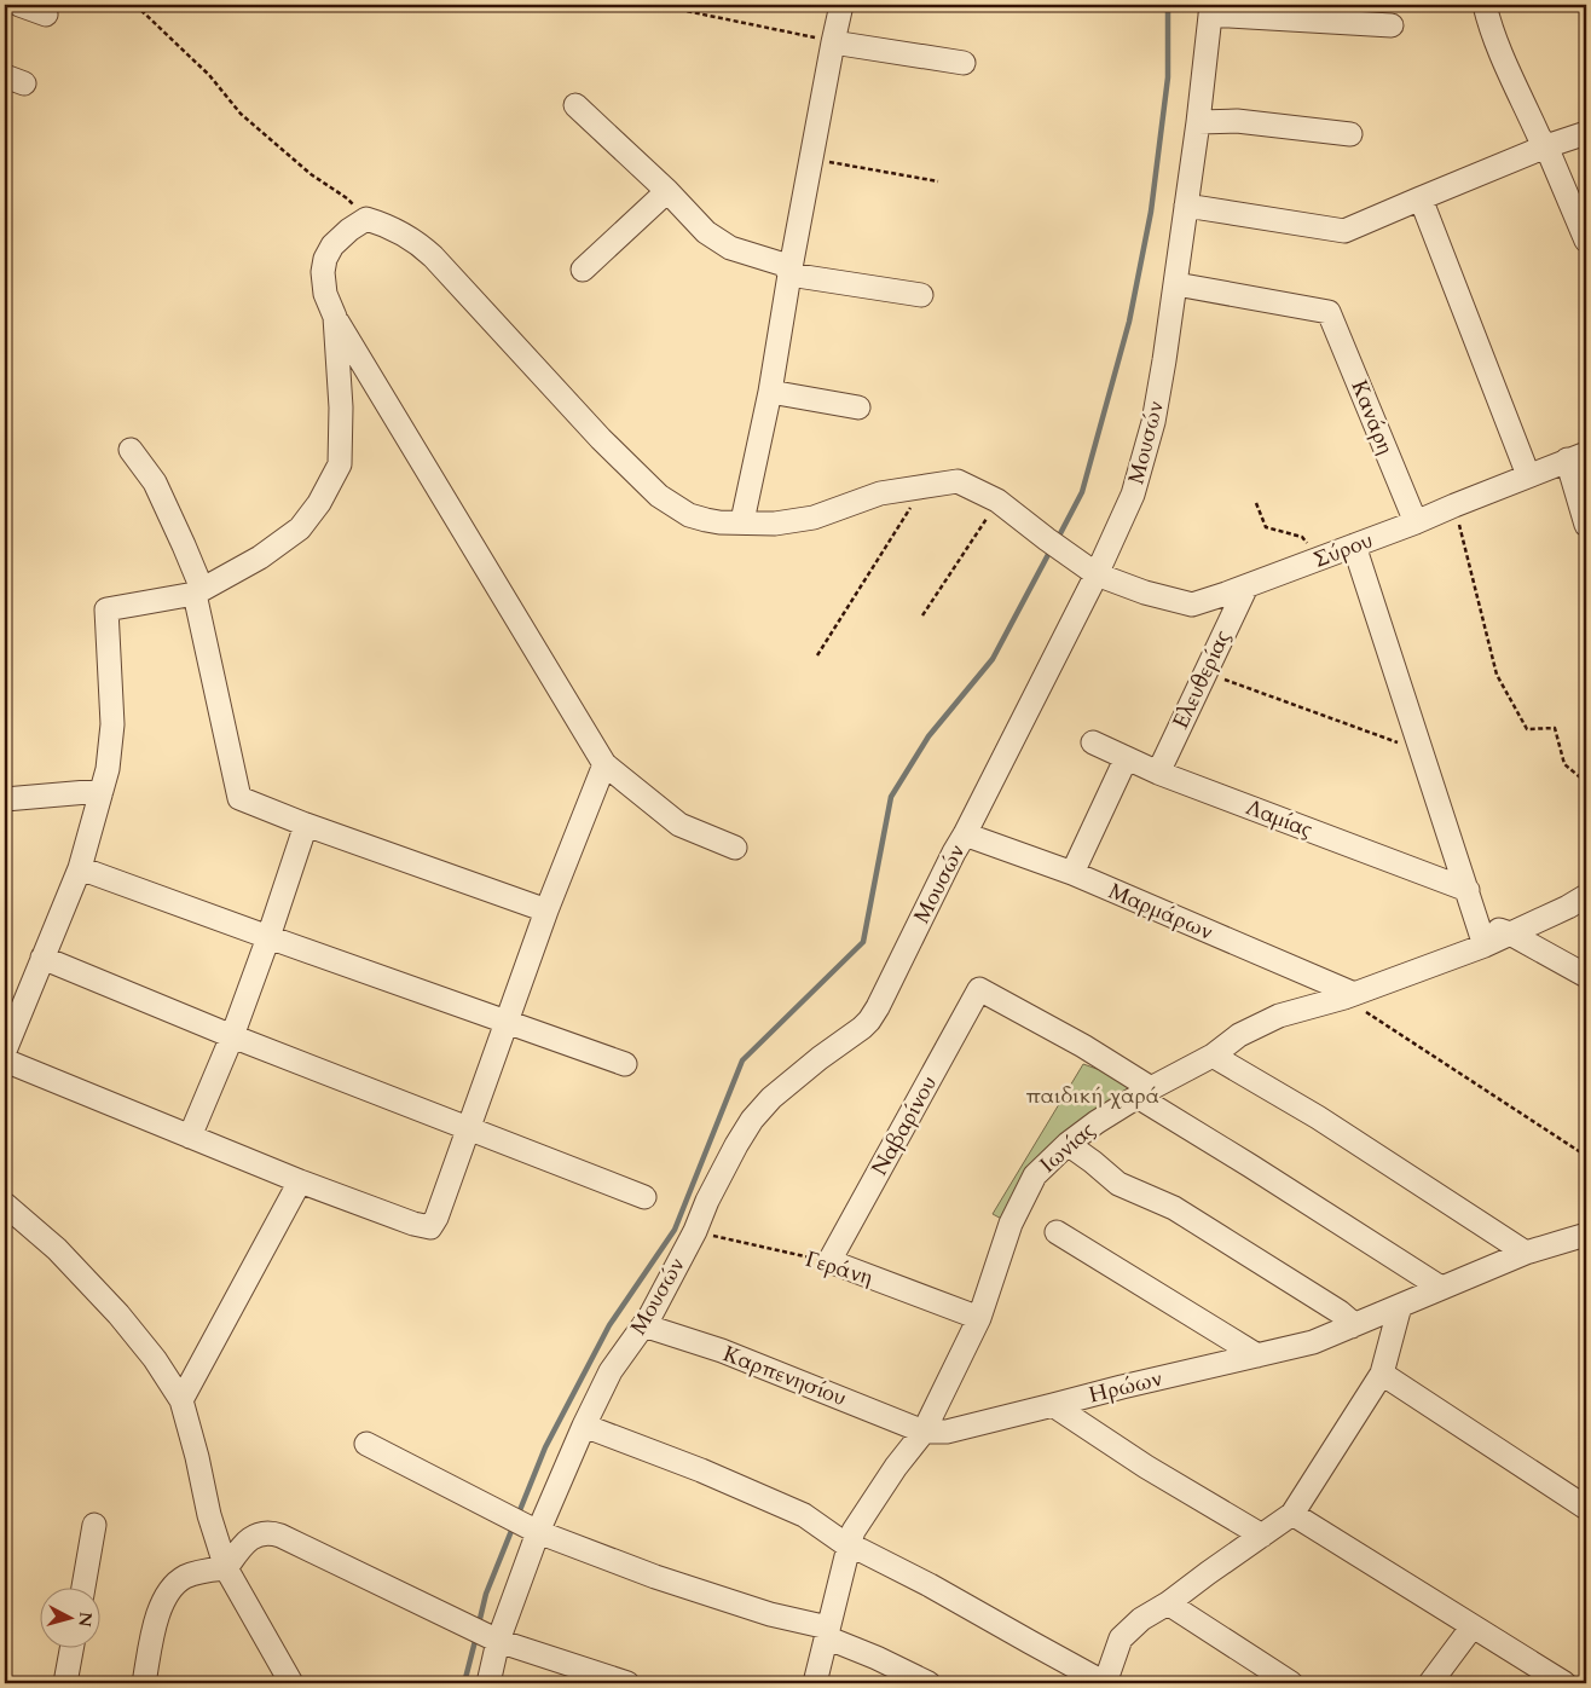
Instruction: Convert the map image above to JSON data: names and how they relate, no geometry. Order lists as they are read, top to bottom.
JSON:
{
  "streets": {
    "street": [
      "Κανάρη",
      "Μουσών",
      "Σύρου",
      "Ελευθερίας",
      "Λαμίας",
      "Μαρμάρων",
      "Ναβαρίνου",
      "Ιωνίας",
      "Γεράνη",
      "Καρπενησίου",
      "Ηρώων"
    ]
  },
  "crossings": [
    ["Κανάρη", "Μουσών"],
    ["Κανάρη", "Σύρου"],
    ["Μουσών", "Σύρου"],
    ["Μουσών", "Μαρμάρων"],
    ["Μουσών", "Γεράνη"],
    ["Μουσών", "Καρπενησίου"],
    ["Σύρου", "Ελευθερίας"],
    ["Ελευθερίας", "Λαμίας"],
    ["Μαρμάρων", "Ιωνίας"],
    ["Ναβαρίνου", "Ιωνίας"],
    ["Ναβαρίνου", "Γεράνη"],
    ["Ιωνίας", "Γεράνη"],
    ["Ιωνίας", "Καρπενησίου"],
    ["Ιωνίας", "Ηρώων"],
    ["Καρπενησίου", "Ηρώων"]
  ],
  "parks": ["παιδική χαρά"],
  "north": "right"
}
